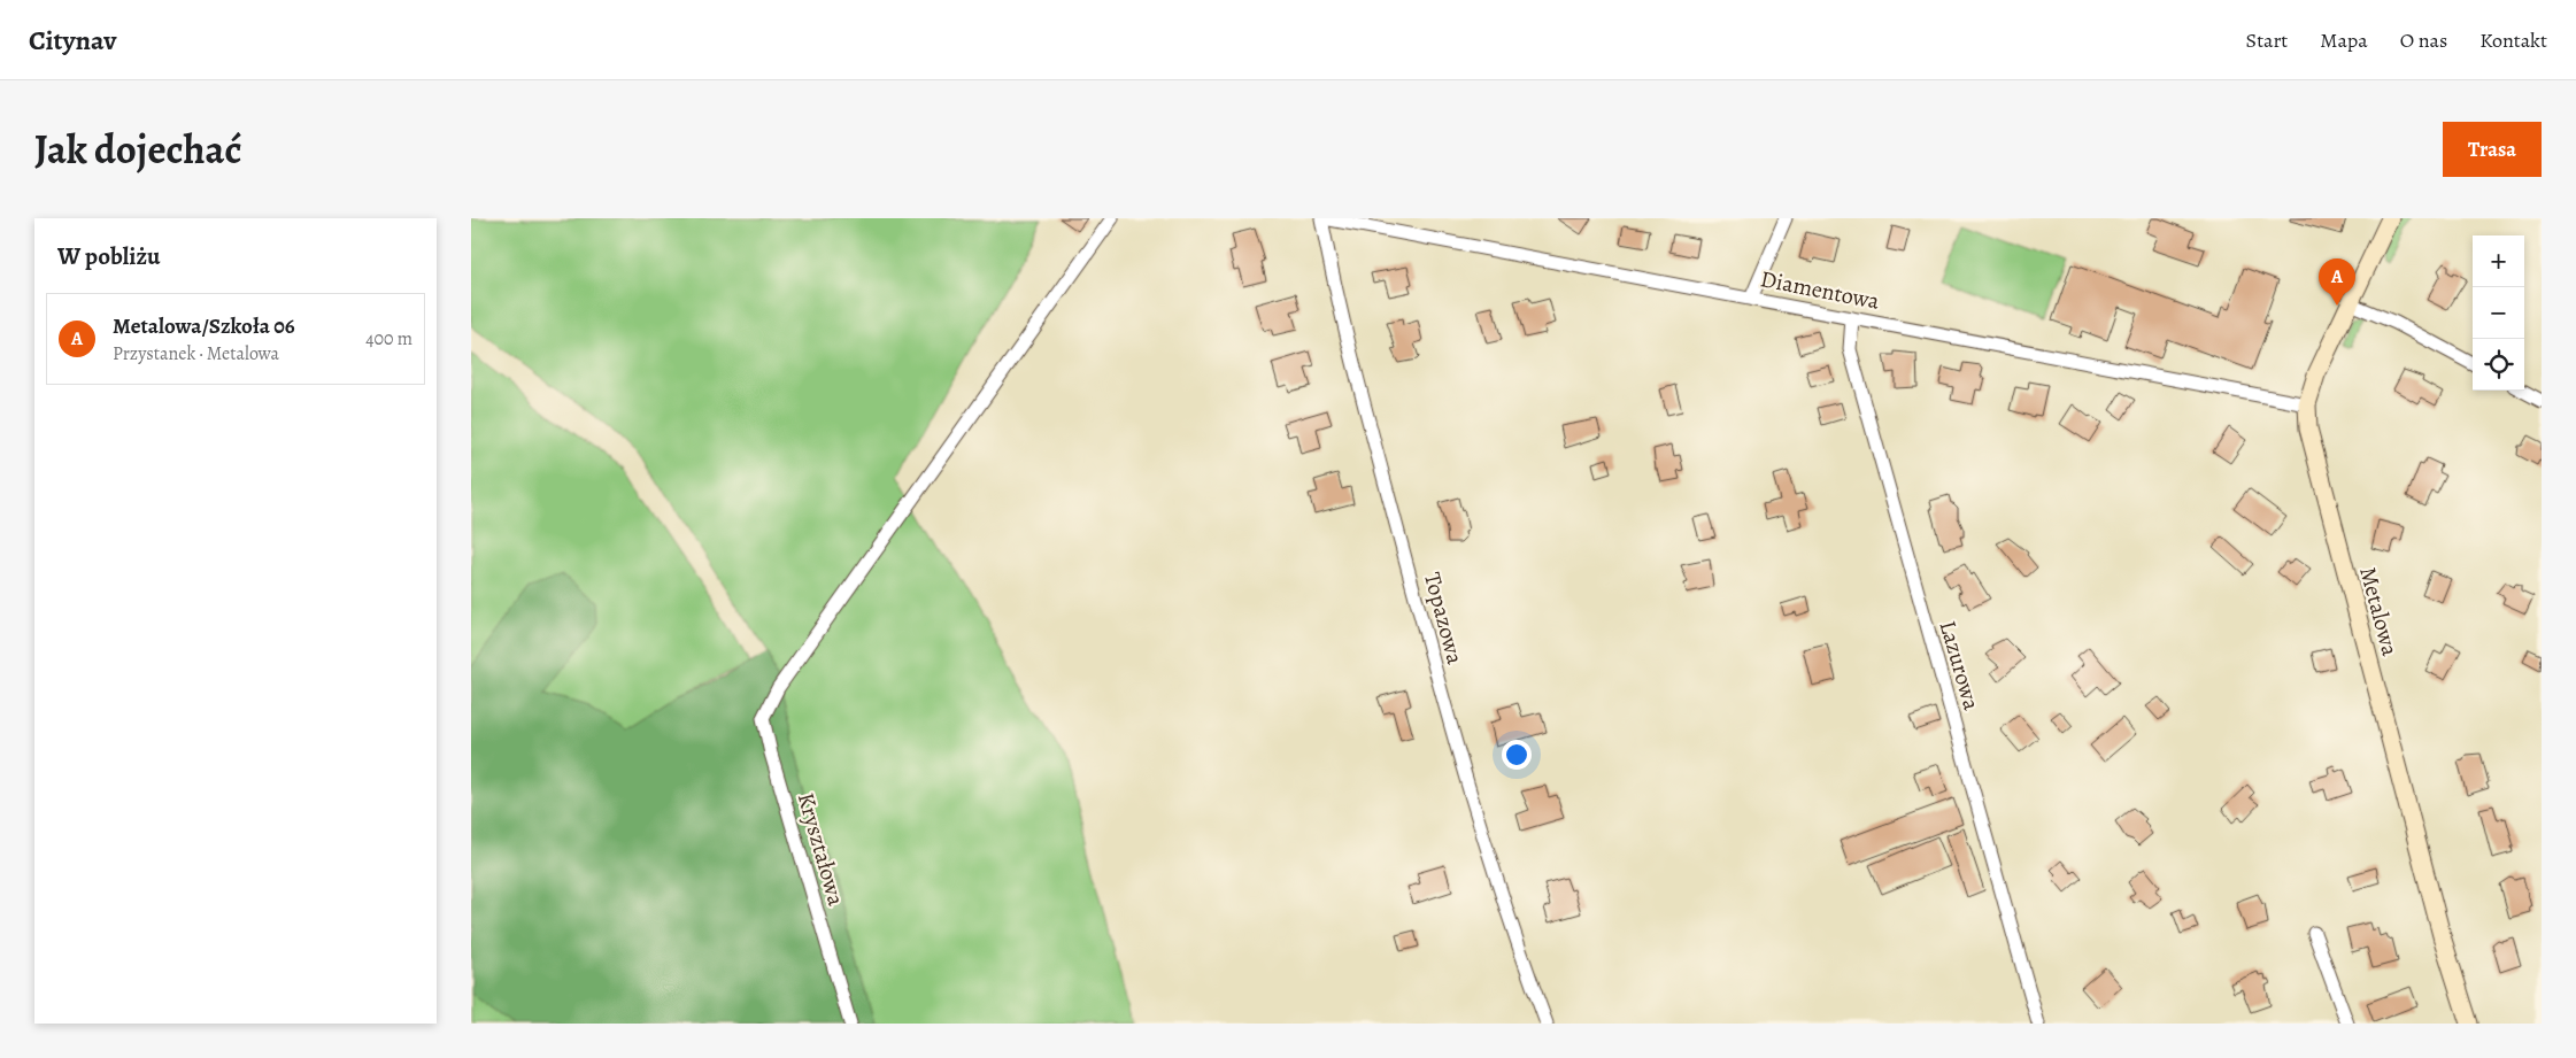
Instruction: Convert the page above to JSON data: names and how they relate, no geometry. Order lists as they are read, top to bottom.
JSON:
{
  "streets": {
    "street": [
      "Diamentowa",
      "Metalowa",
      "Topazowa",
      "Lazurowa",
      "Kryształowa"
    ]
  },
  "crossings": [
    ["Diamentowa", "Metalowa"],
    ["Diamentowa", "Topazowa"],
    ["Diamentowa", "Lazurowa"]
  ],
  "page": {
    "header": "Citynav",
    "nav": [
      "Start",
      "Mapa",
      "O nas",
      "Kontakt"
    ],
    "title": "Jak dojechać",
    "buttons": "Trasa",
    "heading": "W pobliżu",
    "map_buttons": ["+", "−"],
    "pins": "A",
    "list": [
      {
        "mark": "A",
        "name": "Metalowa/Szkoła 06",
        "note": "Przystanek · Metalowa",
        "value": "400 m"
      }
    ]
  }
}
